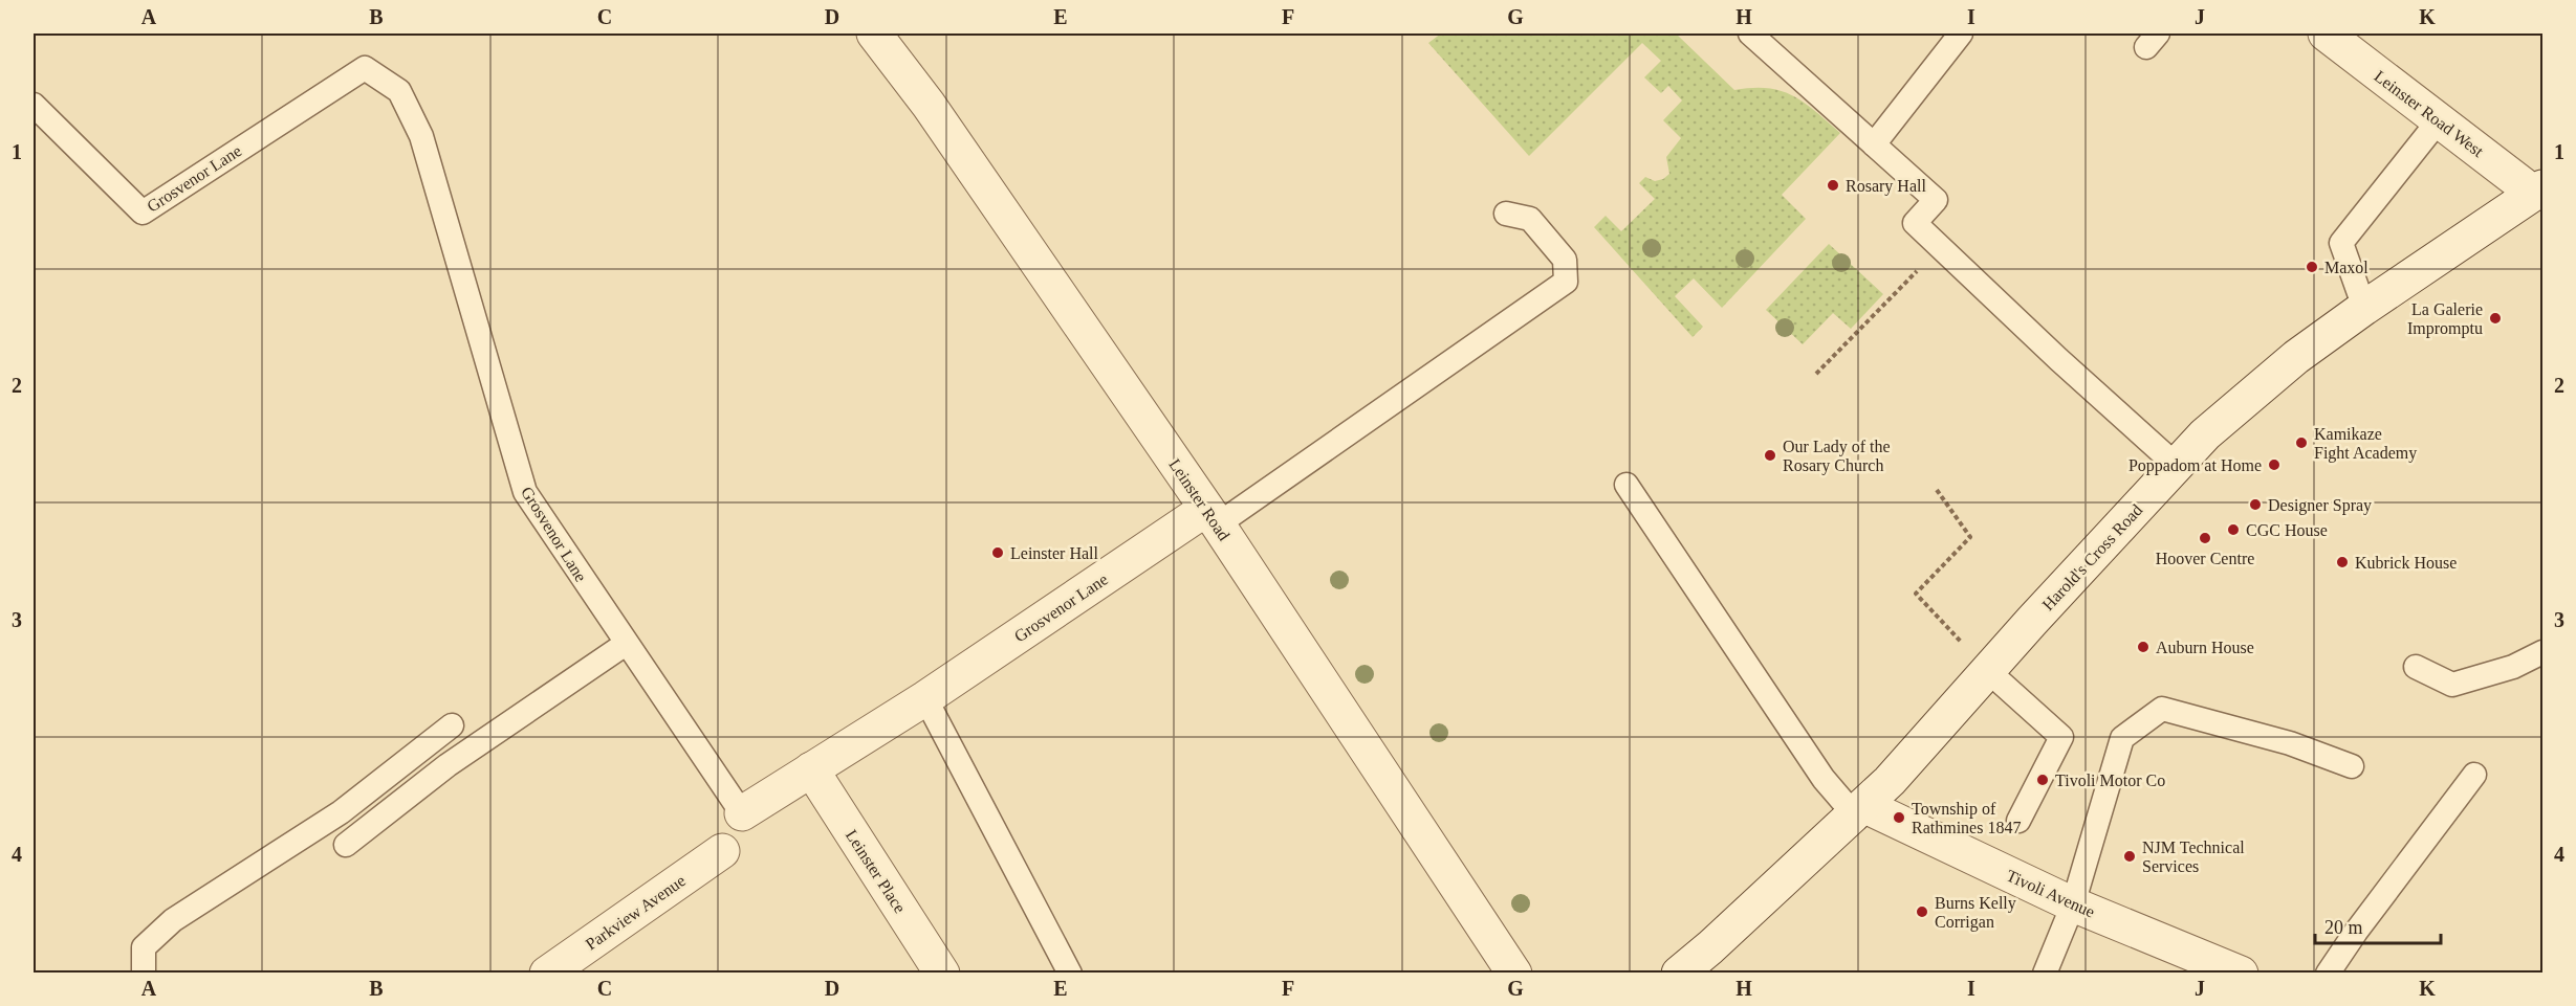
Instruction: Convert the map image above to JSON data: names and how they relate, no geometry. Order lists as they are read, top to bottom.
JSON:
{
  "streets": {
    "street": [
      "Leinster Road West",
      "Grosvenor Lane",
      "Leinster Road",
      "Harold's Cross Road",
      "Leinster Place",
      "Tivoli Avenue",
      "Parkview Avenue"
    ]
  },
  "crossings": [
    ["Leinster Road West", "Harold's Cross Road"],
    ["Grosvenor Lane", "Leinster Road"],
    ["Grosvenor Lane", "Leinster Place"],
    ["Harold's Cross Road", "Tivoli Avenue"]
  ],
  "places": [
    "Rosary Hall",
    "Maxol",
    "La Galerie Impromptu",
    "Kamikaze Fight Academy",
    "Our Lady of the Rosary Church",
    "Poppadom at Home",
    "Designer Spray",
    "CGC House",
    "Hoover Centre",
    "Leinster Hall",
    "Kubrick House",
    "Auburn House",
    "Tivoli Motor Co",
    "Township of Rathmines 1847",
    "NJM Technical Services",
    "Burns Kelly Corrigan"
  ],
  "scale_bar": "20 m",
  "grid": {
    "columns": [
      "A",
      "B",
      "C",
      "D",
      "E",
      "F",
      "G",
      "H",
      "I",
      "J",
      "K"
    ],
    "rows": [
      "1",
      "2",
      "3",
      "4"
    ]
  }
}
